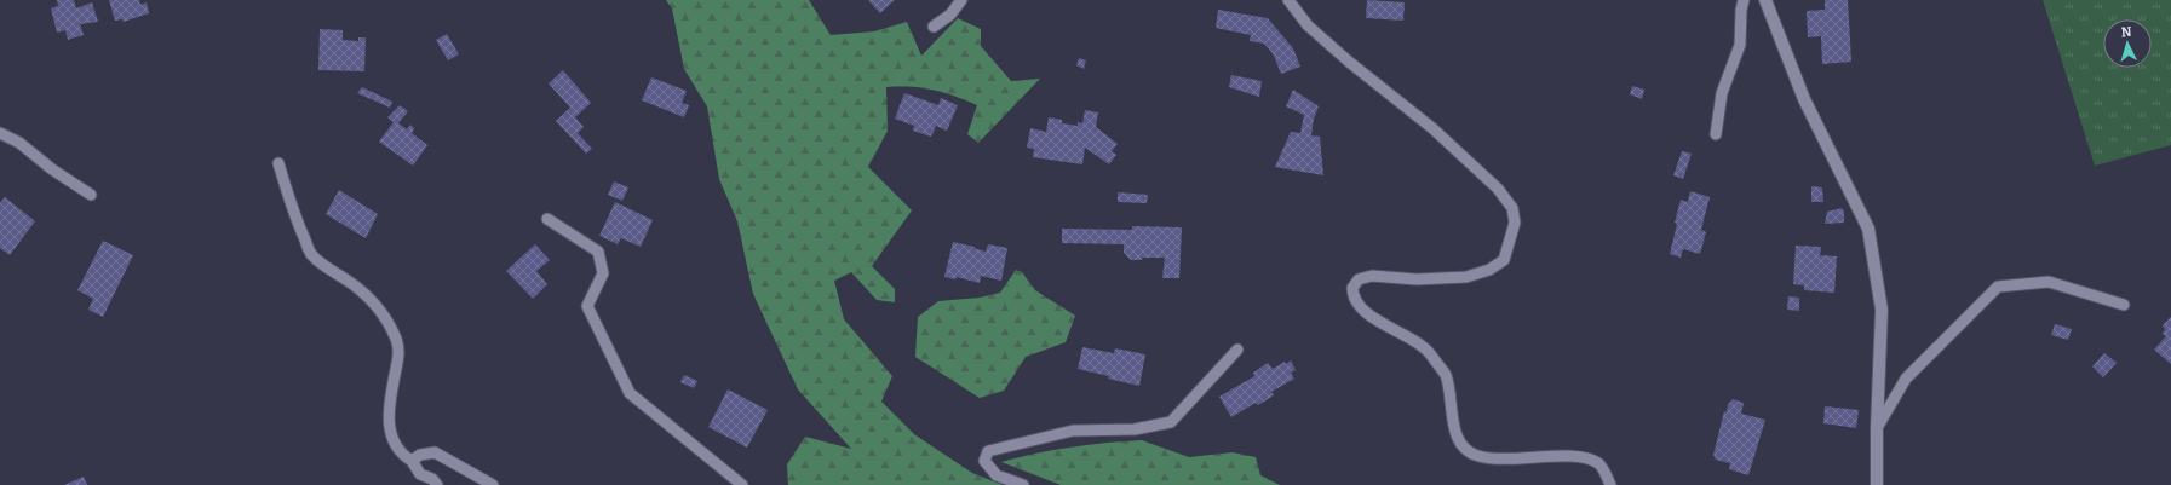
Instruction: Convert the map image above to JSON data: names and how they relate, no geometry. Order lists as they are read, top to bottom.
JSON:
{
  "north": "top"
}
